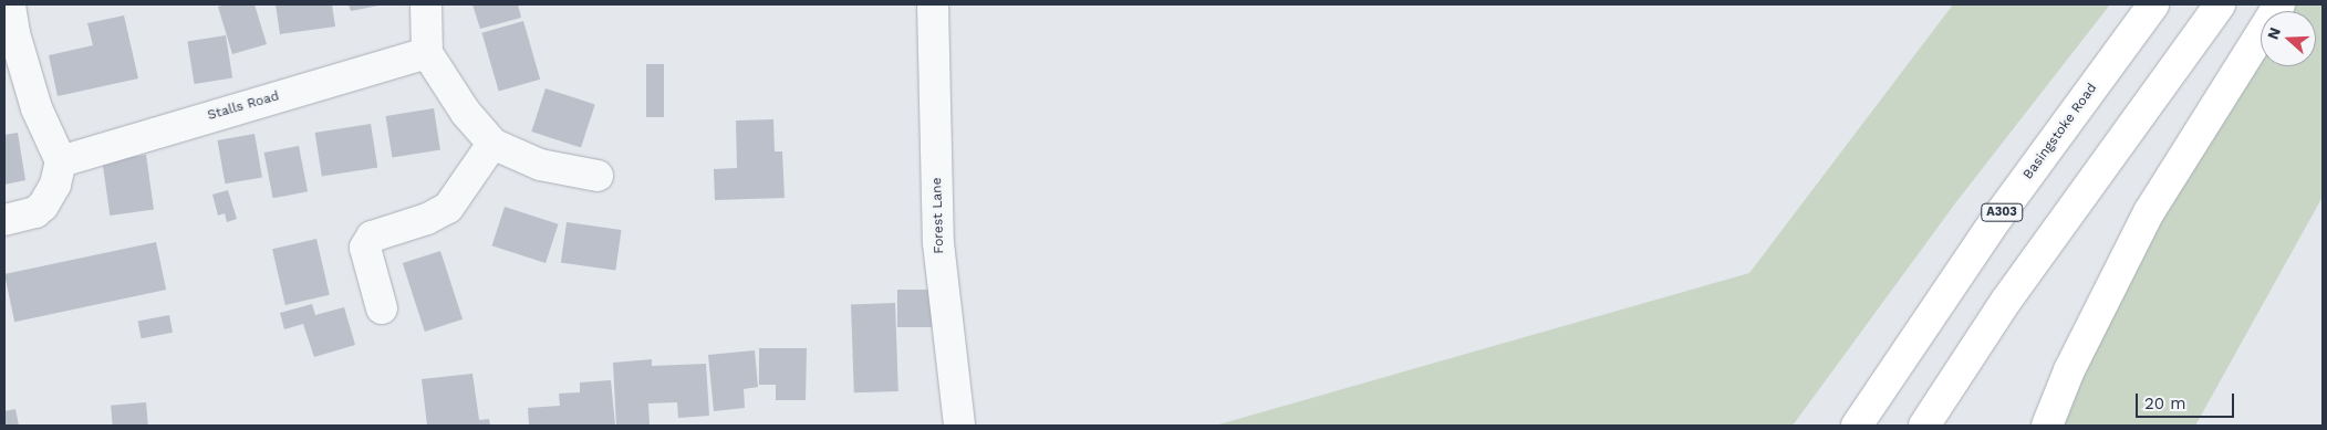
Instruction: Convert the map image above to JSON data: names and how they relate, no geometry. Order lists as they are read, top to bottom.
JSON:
{
  "streets": {
    "highway": ["Basingstoke Road", "A303"],
    "street": ["Stalls Road", "Forest Lane"]
  },
  "scale_bar": "20 m",
  "north": "left"
}
